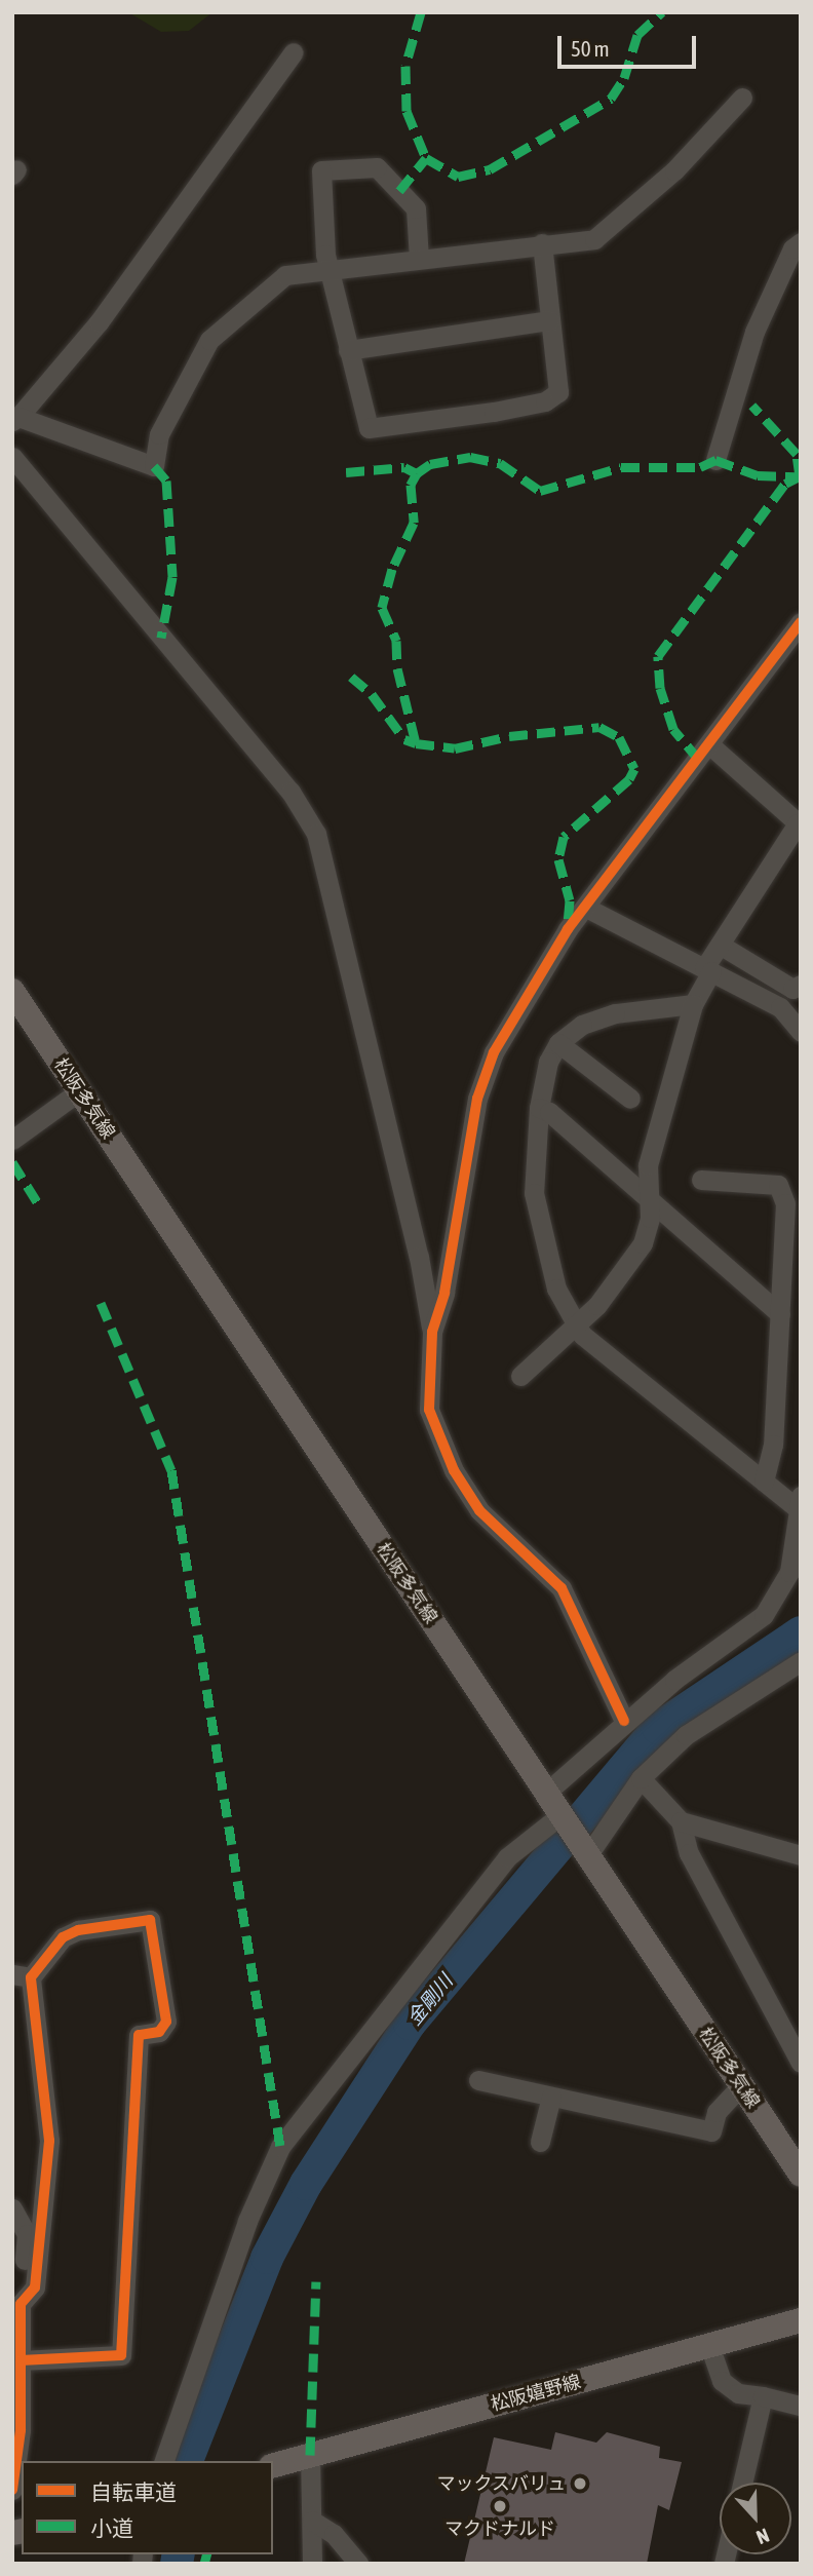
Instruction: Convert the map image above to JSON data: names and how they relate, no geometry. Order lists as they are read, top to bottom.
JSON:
{
  "streets": {
    "main road": ["松阪多気線", "松阪嬉野線"]
  },
  "water": ["金剛川"],
  "places": ["マックスバリュ", "マクドナルド"],
  "legend": ["自転車道", "小道"],
  "scale_bar": "50 m",
  "north": "bottom"
}
